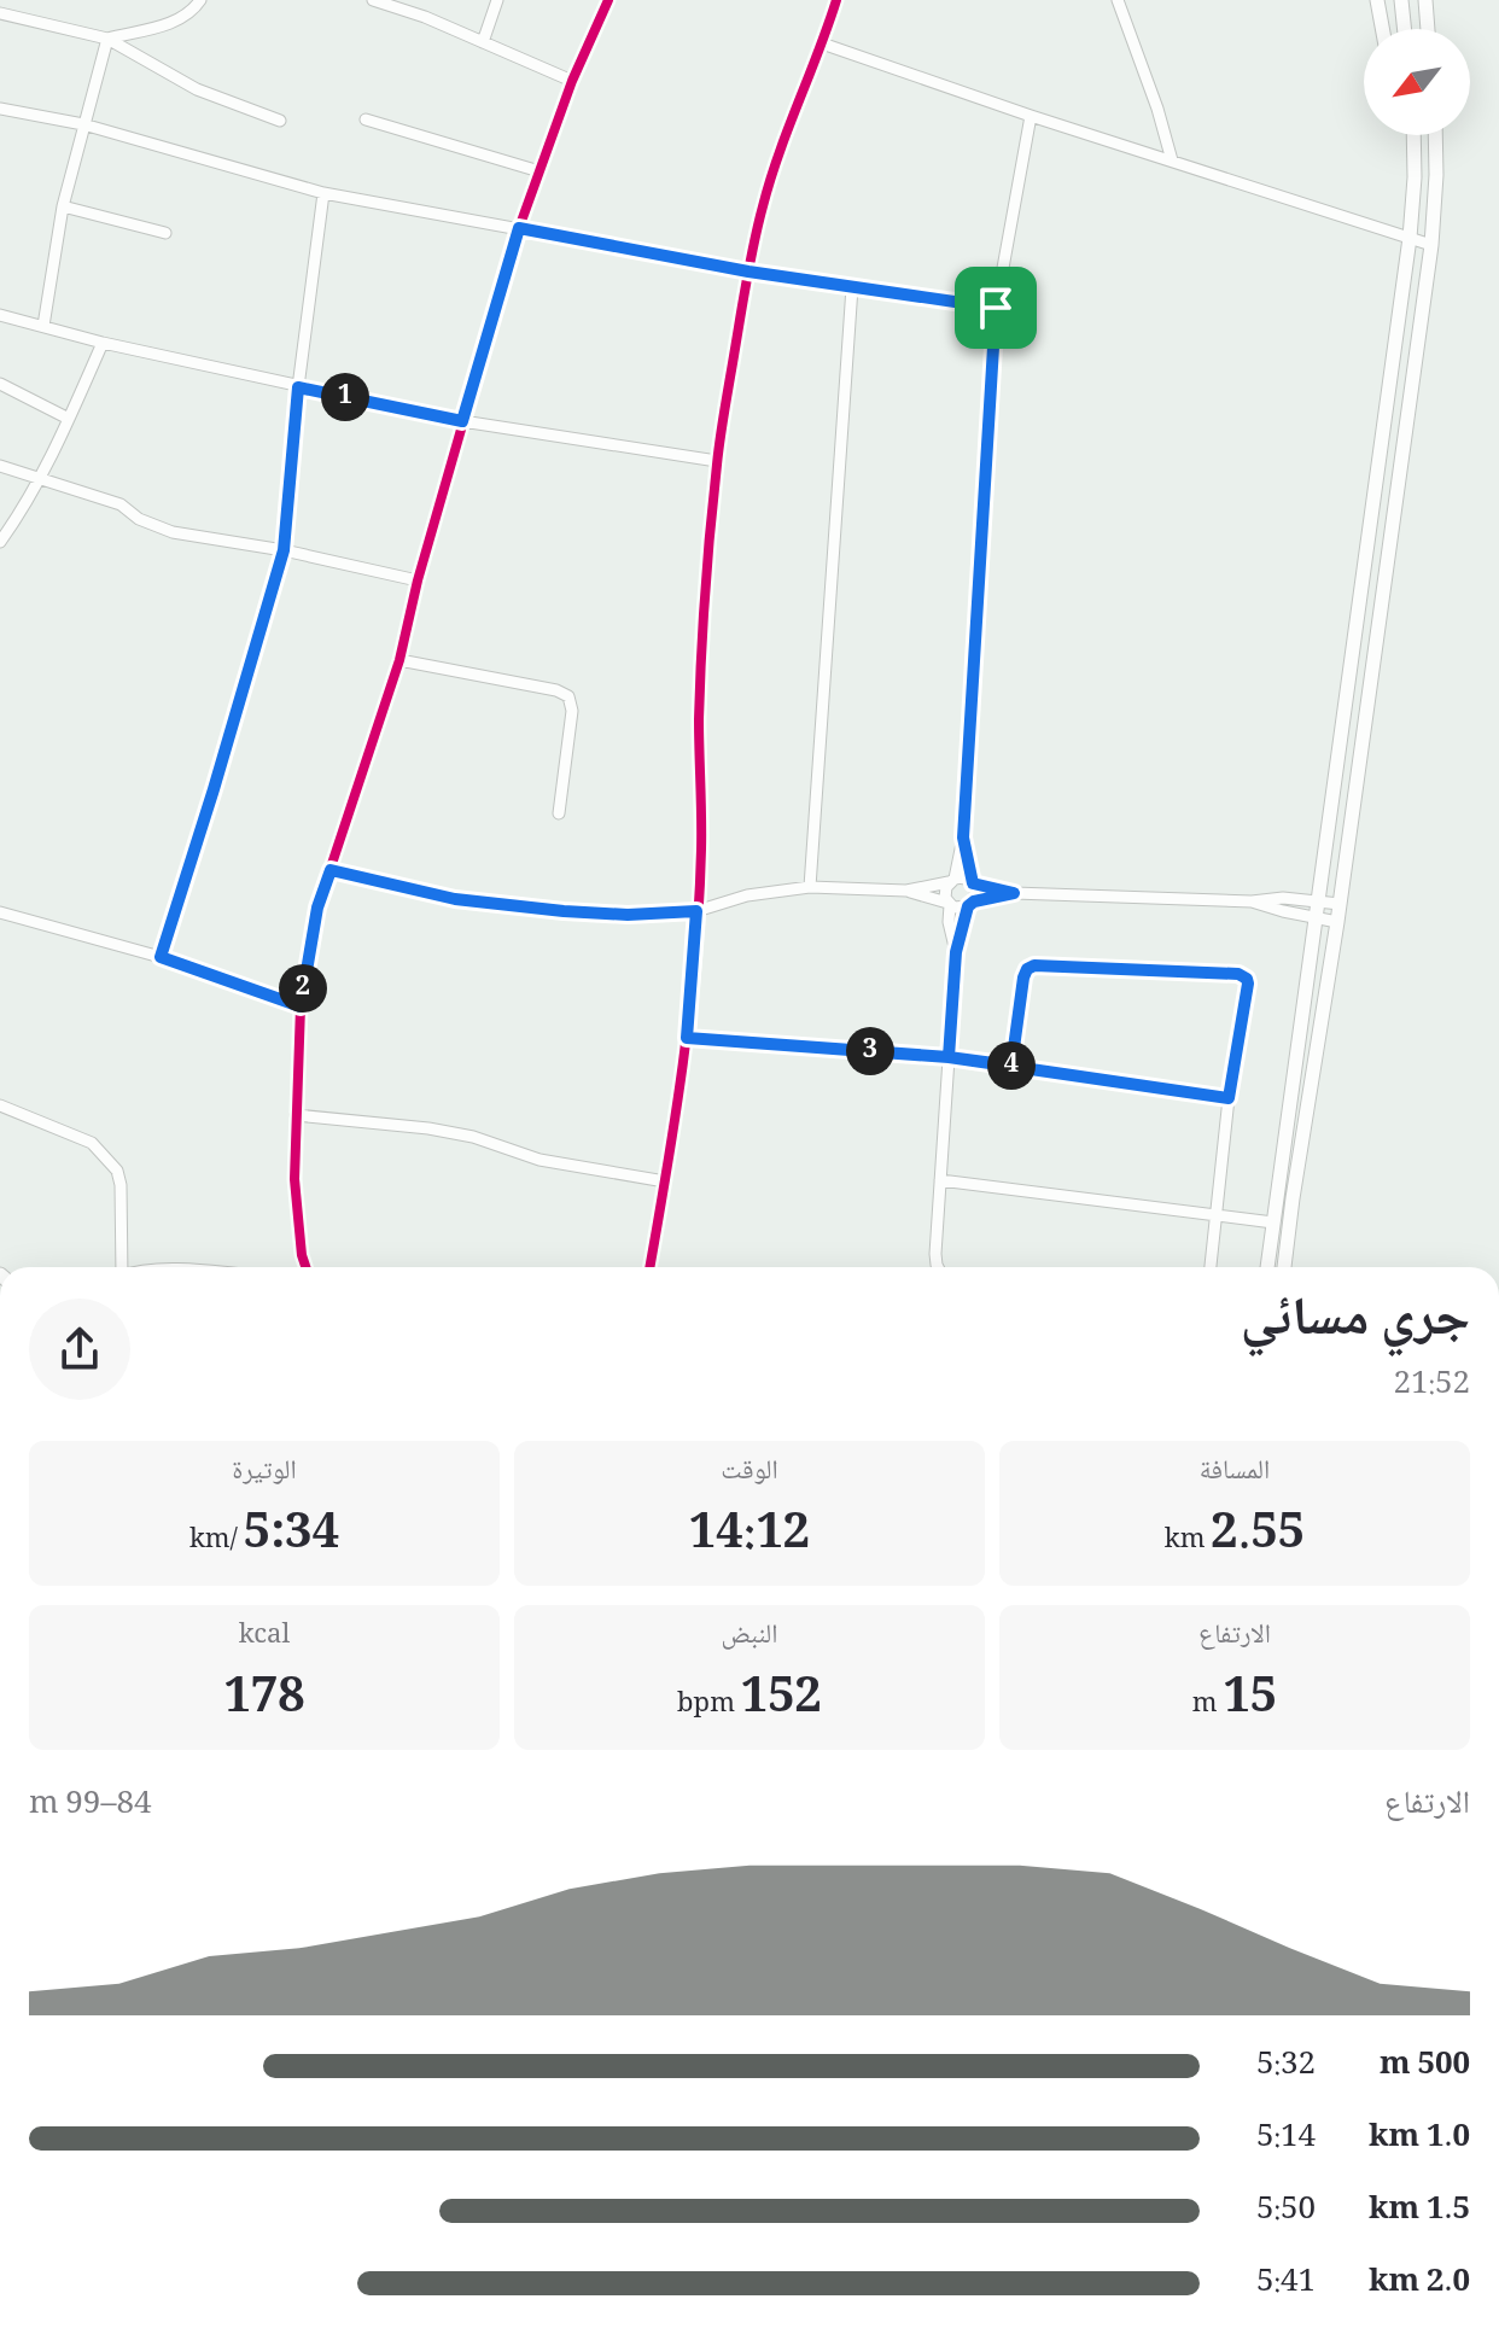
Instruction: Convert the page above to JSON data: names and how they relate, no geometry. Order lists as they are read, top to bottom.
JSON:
{
  "north": "bottom left",
  "page": {
    "pins": [
      "1",
      "2",
      "3",
      "4"
    ],
    "heading": ["جري مسائي", "21:52"],
    "stats": [
      ["المسافة", "2.55 km"],
      ["الوقت", "14:12"],
      ["الوتيرة", "5:34 /km"],
      ["الارتفاع", "15 m"],
      ["النبض", "152 bpm"],
      ["kcal", "178"]
    ],
    "chart": ["الارتفاع", "84–99 m"],
    "list": [
      {
        "name": "500 m",
        "note": "5:32"
      },
      {
        "name": "1.0 km",
        "note": "5:14"
      },
      {
        "name": "1.5 km",
        "note": "5:50"
      },
      {
        "name": "2.0 km",
        "note": "5:41"
      }
    ]
  }
}
